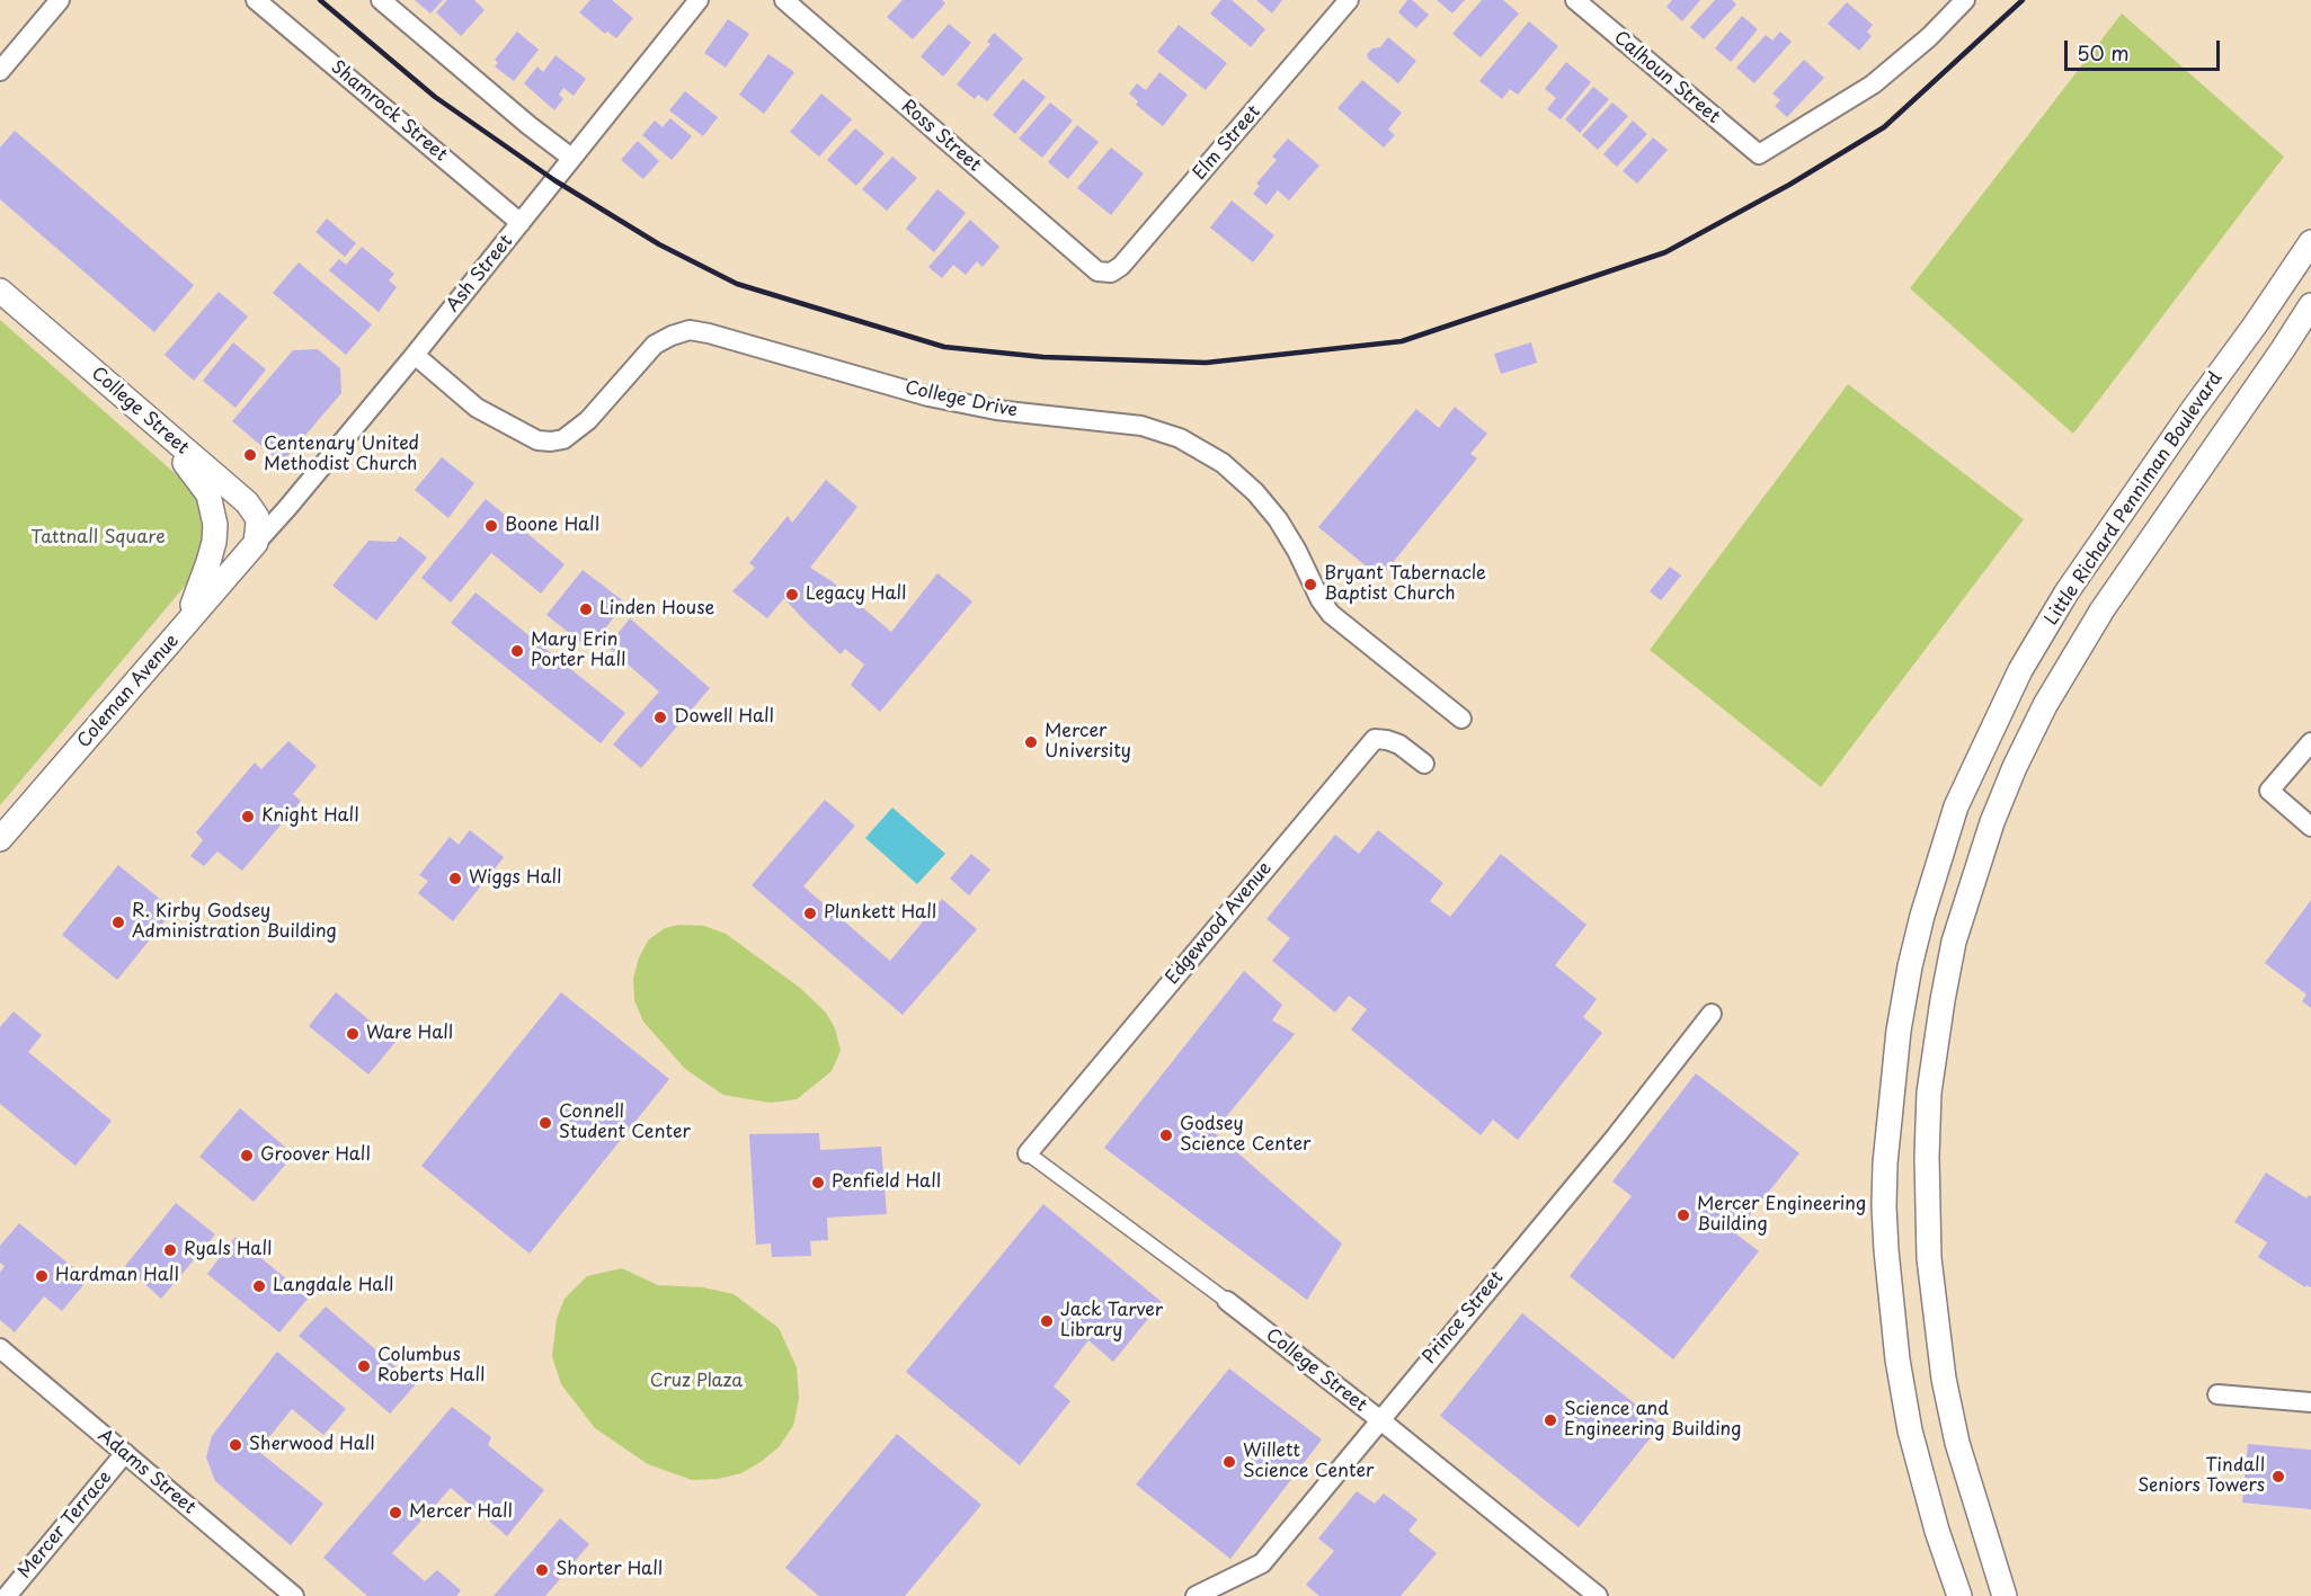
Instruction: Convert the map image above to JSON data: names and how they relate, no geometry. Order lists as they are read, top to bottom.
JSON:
{
  "streets": {
    "street": [
      "Calhoun Street",
      "Shamrock Street",
      "Ross Street",
      "Elm Street",
      "Ash Street",
      "College Drive",
      "College Street",
      "Little Richard Penniman Boulevard",
      "Coleman Avenue",
      "Edgewood Avenue",
      "Prince Street",
      "Adams Street",
      "Mercer Terrace"
    ]
  },
  "crossings": [
    ["Shamrock Street", "Ash Street"],
    ["Ross Street", "Elm Street"],
    ["Ash Street", "College Drive"],
    ["Ash Street", "College Street"],
    ["Ash Street", "Coleman Avenue"],
    ["College Street", "Coleman Avenue"],
    ["College Street", "Edgewood Avenue"],
    ["College Street", "Prince Street"],
    ["Adams Street", "Mercer Terrace"]
  ],
  "parks": ["Tattnall Square", "Cruz Plaza"],
  "places": [
    "Centenary United Methodist Church",
    "Boone Hall",
    "Bryant Tabernacle Baptist Church",
    "Legacy Hall",
    "Linden House",
    "Mary Erin Porter Hall",
    "Dowell Hall",
    "Mercer University",
    "Knight Hall",
    "Wiggs Hall",
    "Plunkett Hall",
    "R. Kirby Godsey Administration Building",
    "Ware Hall",
    "Connell Student Center",
    "Godsey Science Center",
    "Groover Hall",
    "Penfield Hall",
    "Mercer Engineering Building",
    "Ryals Hall",
    "Hardman Hall",
    "Langdale Hall",
    "Jack Tarver Library",
    "Columbus Roberts Hall",
    "Science and Engineering Building",
    "Sherwood Hall",
    "Willett Science Center",
    "Tindall Seniors Towers",
    "Mercer Hall",
    "Shorter Hall"
  ],
  "scale_bar": "50 m"
}
